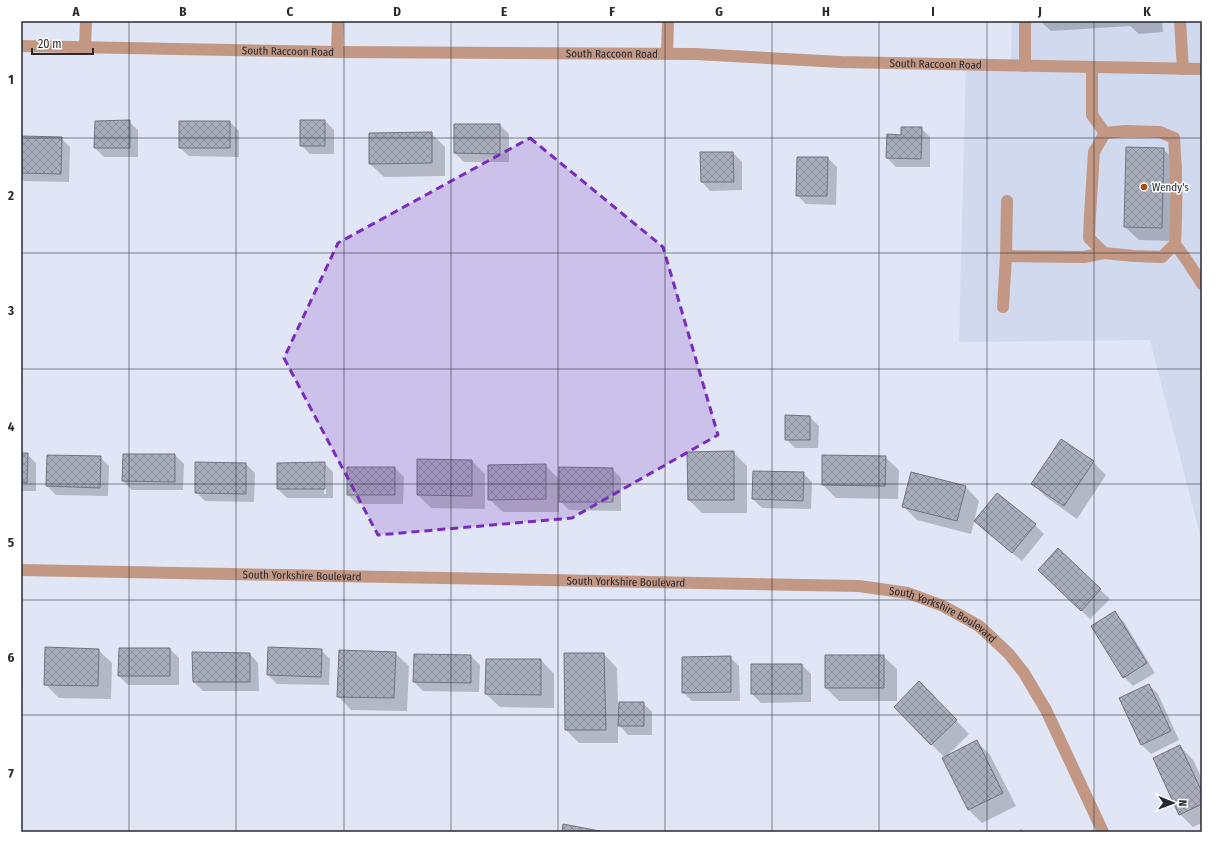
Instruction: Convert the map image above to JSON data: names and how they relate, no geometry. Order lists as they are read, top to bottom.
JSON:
{
  "streets": {
    "street": ["South Raccoon Road", "South Yorkshire Boulevard"]
  },
  "places": ["Wendy's"],
  "scale_bar": "20 m",
  "north": "right",
  "grid": {
    "columns": [
      "A",
      "B",
      "C",
      "D",
      "E",
      "F",
      "G",
      "H",
      "I",
      "J",
      "K"
    ],
    "rows": [
      "1",
      "2",
      "3",
      "4",
      "5",
      "6",
      "7"
    ]
  }
}
